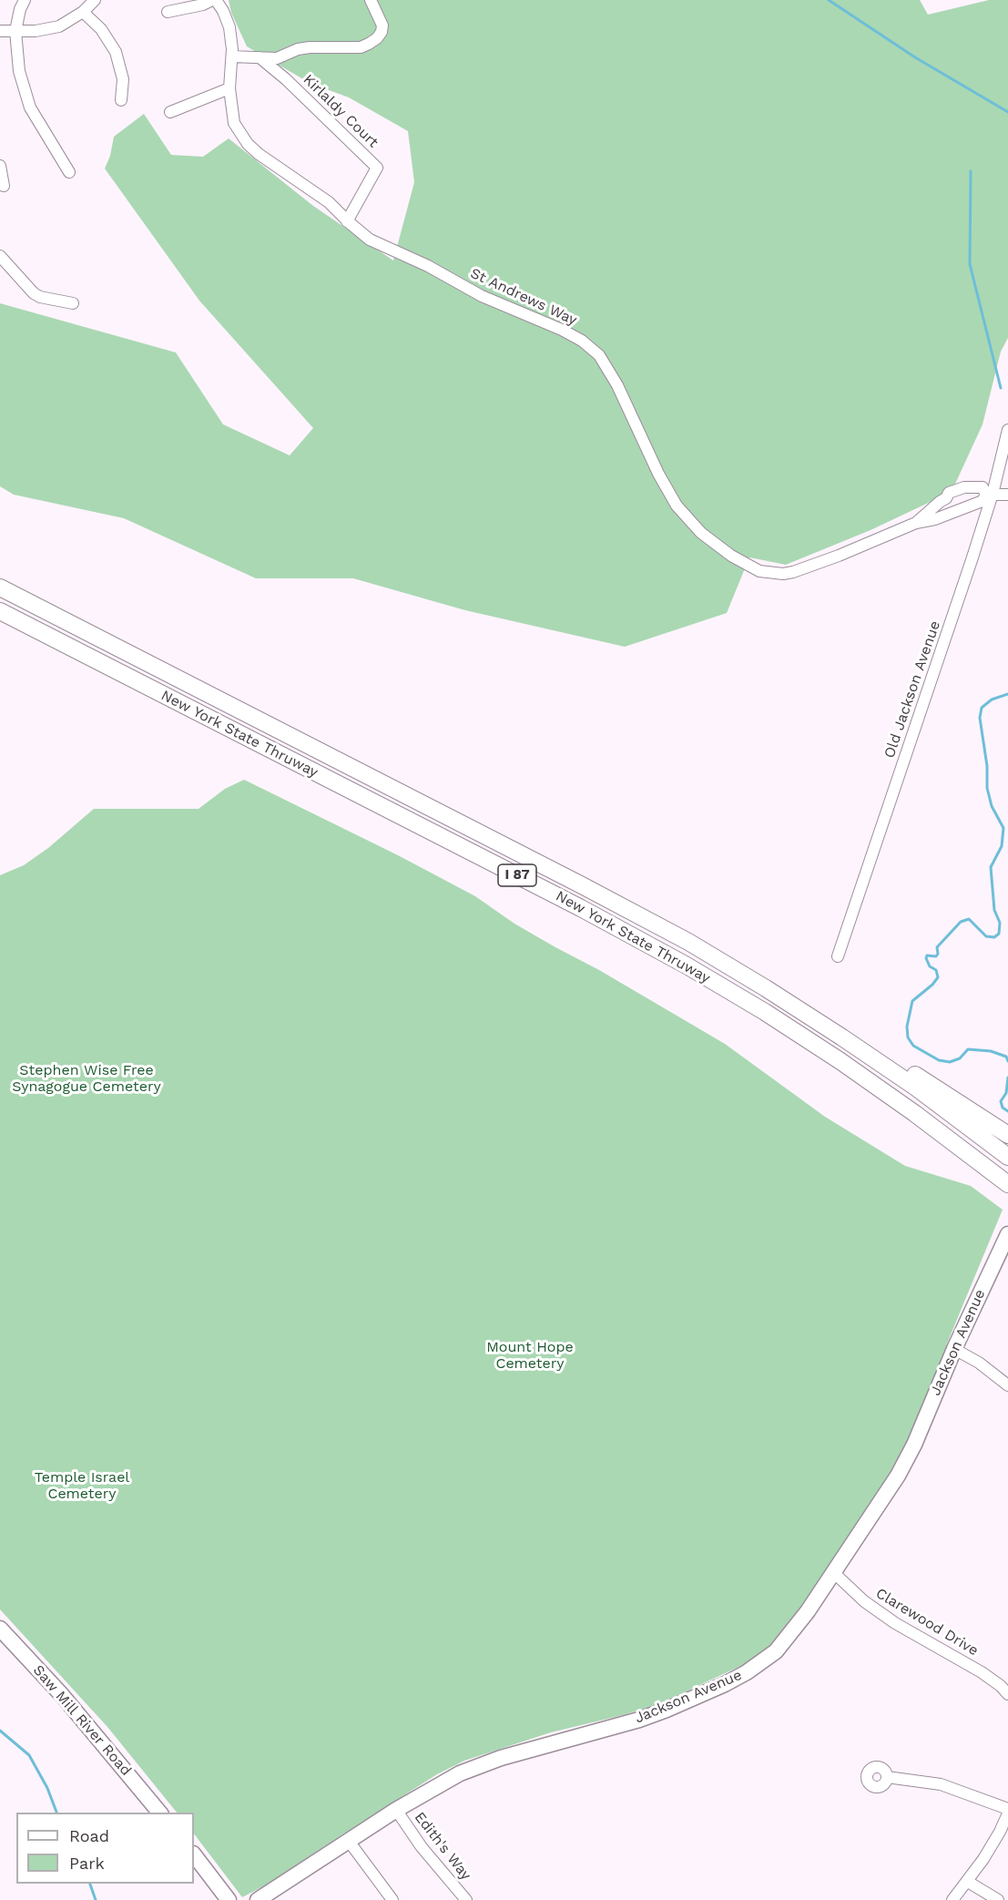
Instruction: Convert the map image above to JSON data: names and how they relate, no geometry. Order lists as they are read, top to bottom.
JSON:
{
  "streets": {
    "highway": ["New York State Thruway", "I 87"],
    "main road": ["Jackson Avenue", "Saw Mill River Road"],
    "street": [
      "Kirlaldy Court",
      "St Andrews Way",
      "Old Jackson Avenue",
      "Clarewood Drive",
      "Edith's Way"
    ]
  },
  "crossings": [
    ["Kirlaldy Court", "St Andrews Way"],
    ["St Andrews Way", "Old Jackson Avenue"],
    ["Jackson Avenue", "Clarewood Drive"],
    ["Jackson Avenue", "Edith's Way"]
  ],
  "parks": ["Stephen Wise Free Synagogue Cemetery", "Mount Hope Cemetery", "Temple Israel Cemetery"],
  "legend": ["Road", "Park"]
}
